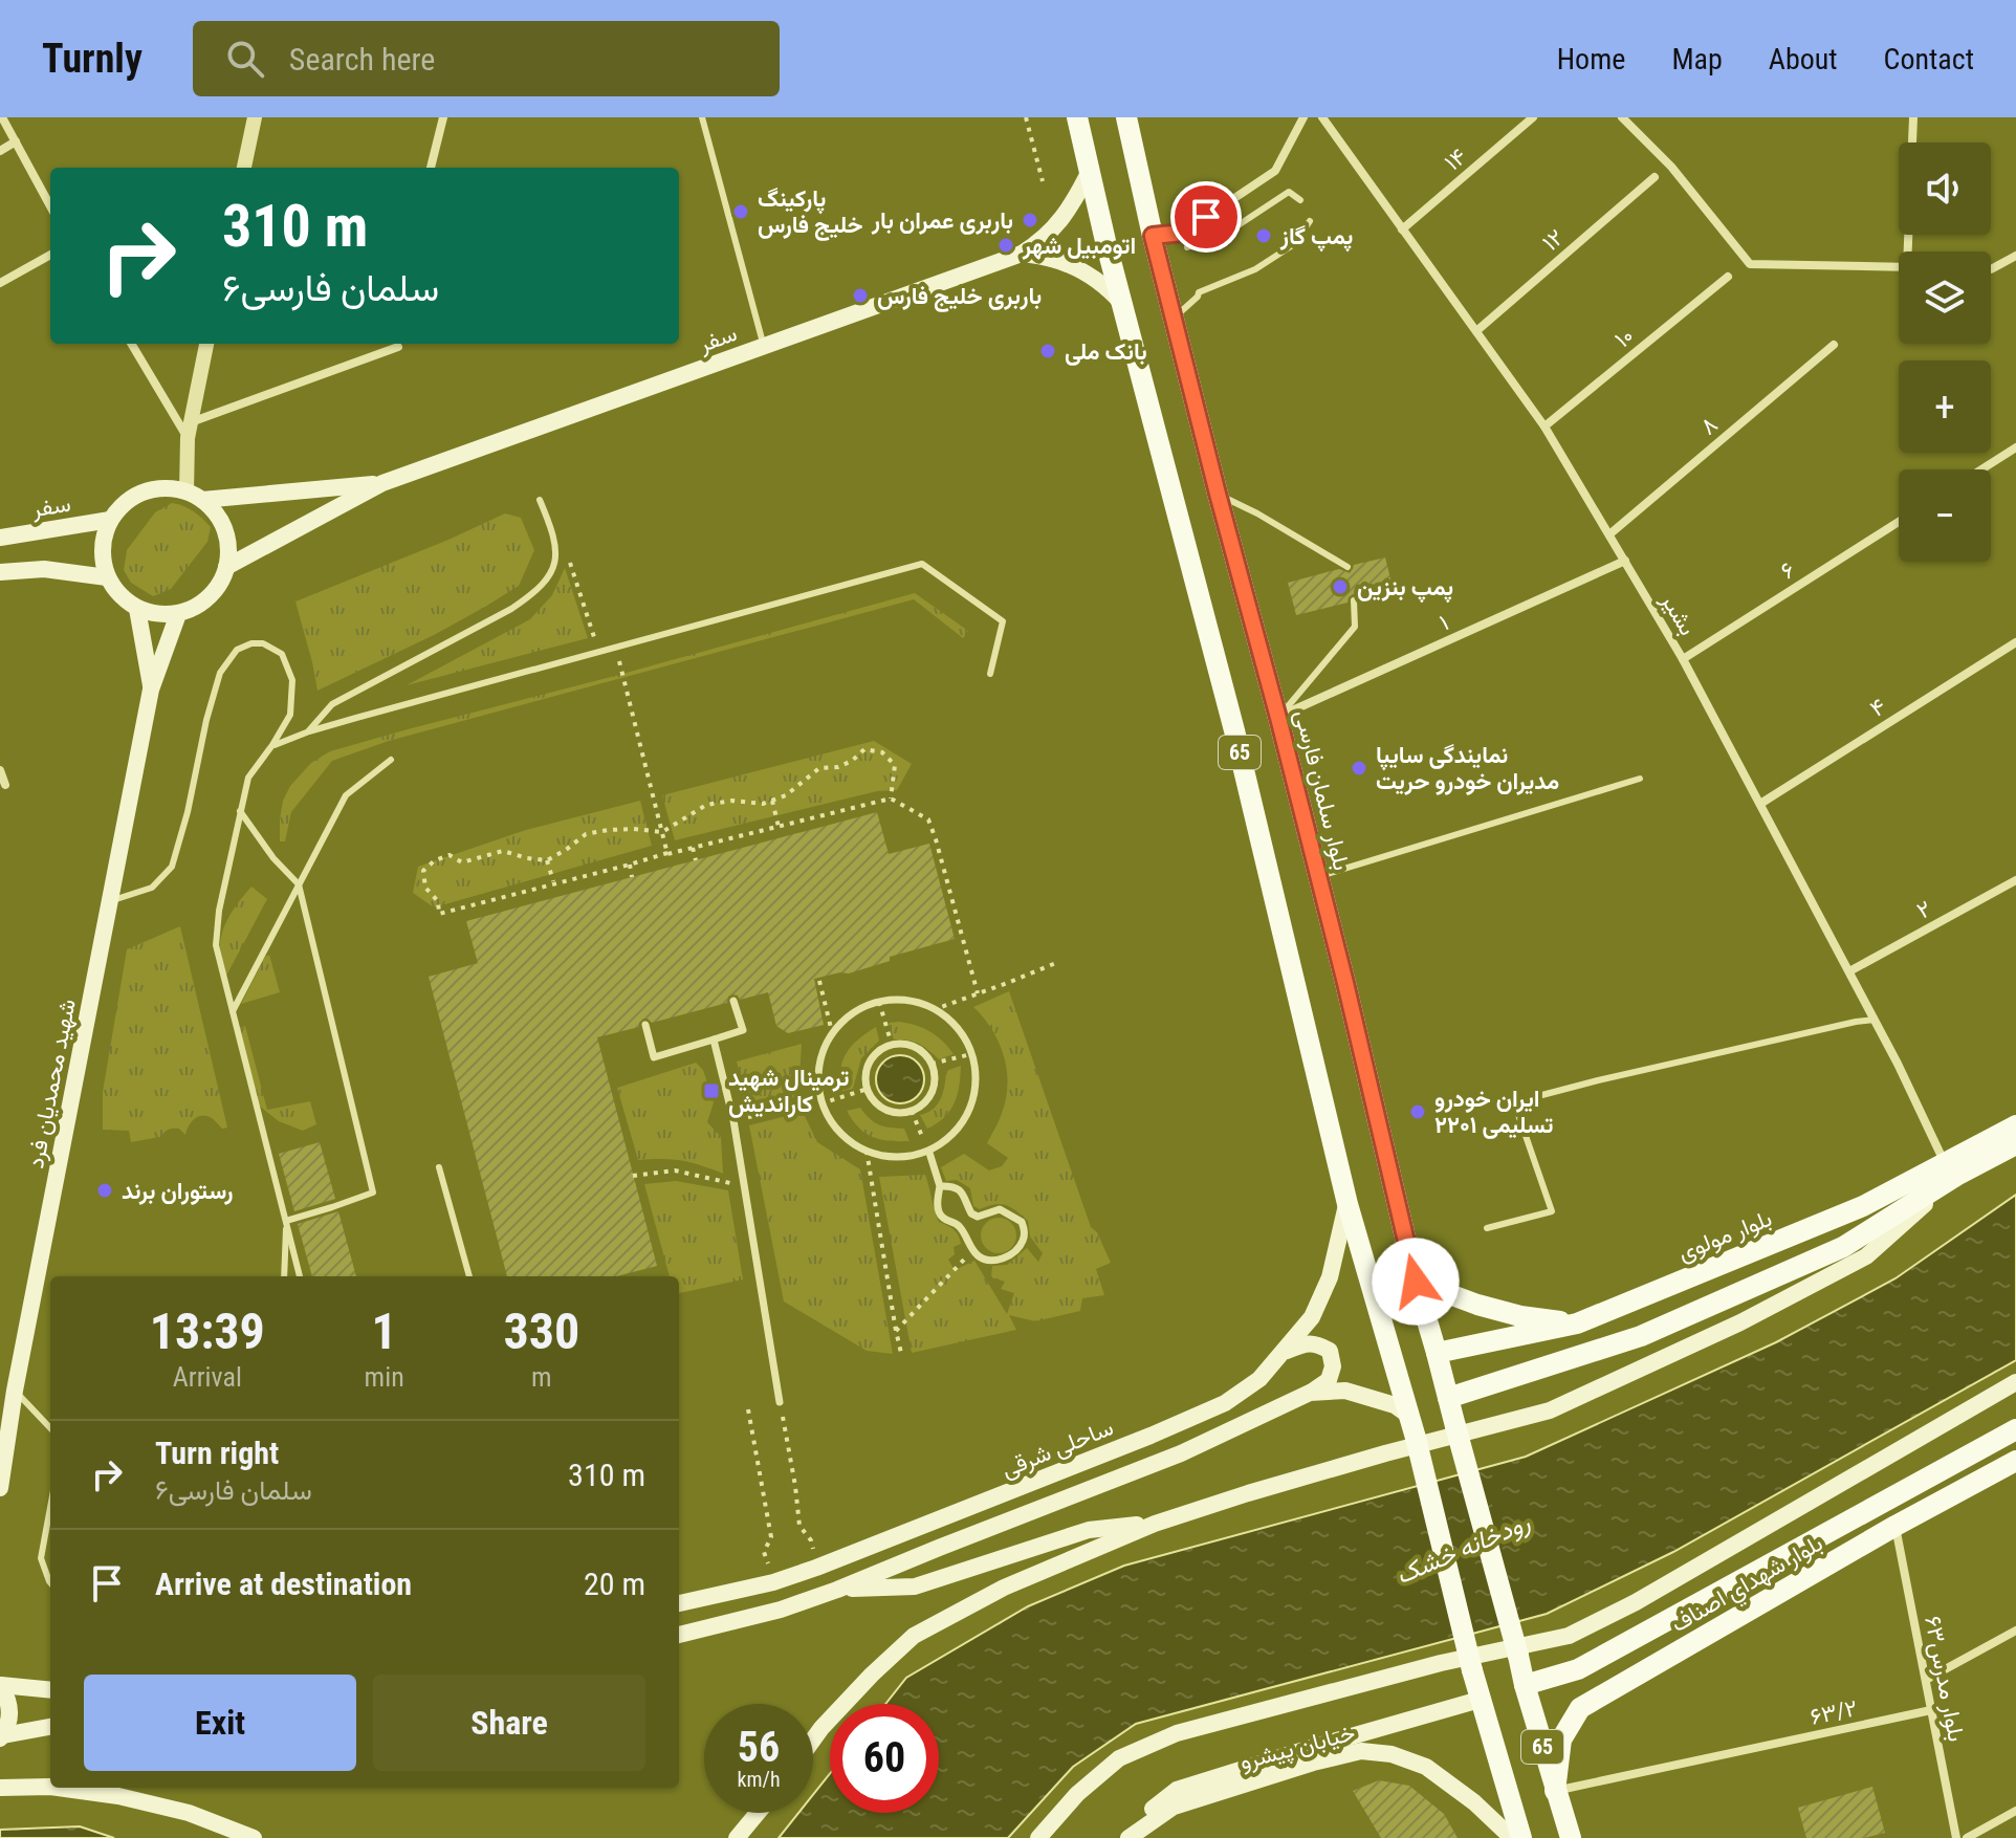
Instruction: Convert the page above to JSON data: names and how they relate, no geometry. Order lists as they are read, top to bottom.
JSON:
{
  "streets": {
    "main road": [
      "سفر",
      "65",
      "بلوار سلمان فارسی",
      "شهید محمدیان فرد",
      "بلوار مولوی",
      "ساحلی شرقی",
      "بلوار شهداي اصناف",
      "خیابان پیشرو"
    ],
    "street": [
      "۱۴",
      "۱۲",
      "۱۰",
      "۸",
      "۶",
      "بشیر",
      "۱",
      "۴",
      "۲",
      "بلوار مدرس۶۳",
      "۶۳/۲"
    ]
  },
  "crossings": [
    ["۱۴", "بشیر"],
    ["۱۲", "بشیر"],
    ["۱۰", "بشیر"],
    ["سفر", "65"],
    ["۸", "بشیر"],
    ["۶", "بشیر"],
    ["بشیر", "۱"],
    ["بشیر", "۴"],
    ["بشیر", "۲"],
    ["بشیر", "بلوار مولوی"],
    ["۱", "بلوار سلمان فارسی"],
    ["65", "بلوار سلمان فارسی"],
    ["65", "ساحلی شرقی"],
    ["65", "بلوار شهداي اصناف"],
    ["65", "۶۳/۲"],
    ["65", "خیابان پیشرو"],
    ["بلوار سلمان فارسی", "بلوار مولوی"],
    ["بلوار سلمان فارسی", "بلوار شهداي اصناف"],
    ["بلوار شهداي اصناف", "بلوار مدرس۶۳"],
    ["بلوار شهداي اصناف", "۶۳/۲"],
    ["بلوار مدرس۶۳", "۶۳/۲"]
  ],
  "water": ["رودخانه خشک"],
  "places": {
    "other": [
      "پارکینگ خلیج فارس",
      "باربری عمران بار",
      "پمپ گاز",
      "اتومبیل شهر",
      "باربری خلیج فارس",
      "بانک ملی",
      "پمپ بنزین",
      "نمایندگی سایپا مدیران خودرو حریت",
      "ایران خودرو تسلیمی ۲۲۰۱",
      "رستوران برند"
    ],
    "transit": ["ترمینال شهید کاراندیش"]
  },
  "page": {
    "header": "Turnly",
    "search": "Search here",
    "nav": [
      "Home",
      "Map",
      "About",
      "Contact"
    ],
    "map_buttons": ["+", "−"],
    "turn": ["310 m", "سلمان فارسی۶"],
    "eta": [
      "13:39",
      "Arrival",
      "1",
      "min",
      "330",
      "m"
    ],
    "list": [
      {
        "name": "Turn right",
        "note": "سلمان فارسی۶",
        "value": "310 m"
      },
      {
        "name": "Arrive at destination",
        "value": "20 m"
      }
    ],
    "buttons": ["Exit", "Share"],
    "speed": "56 km/h",
    "limit": "60"
  }
}
